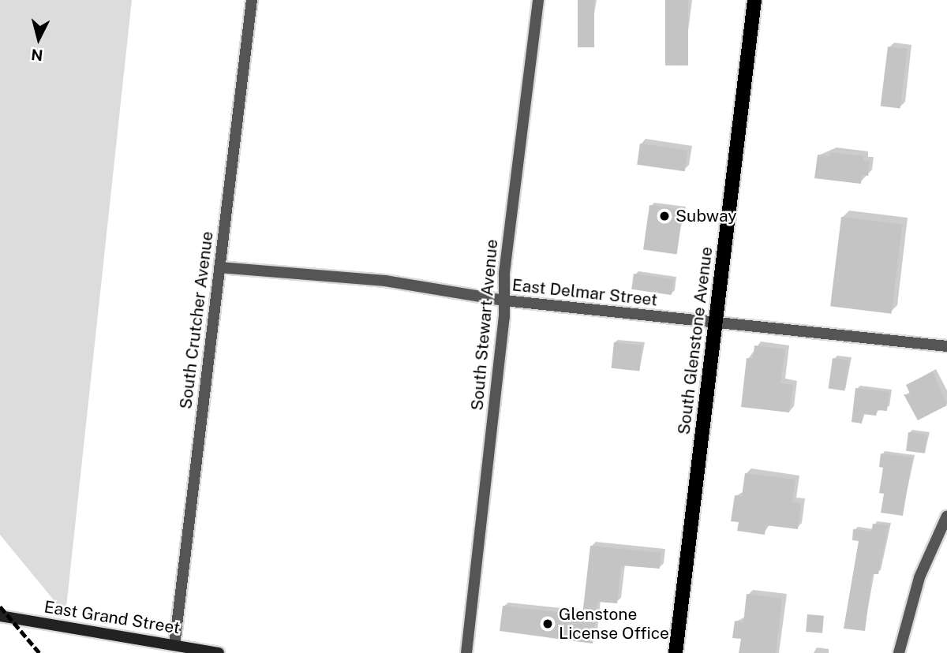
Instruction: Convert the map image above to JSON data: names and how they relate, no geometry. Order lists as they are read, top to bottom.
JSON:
{
  "streets": {
    "main road": ["South Glenstone Avenue", "East Grand Street"],
    "street": ["East Delmar Street", "South Crutcher Avenue", "South Stewart Avenue"]
  },
  "crossings": [
    ["East Delmar Street", "South Crutcher Avenue"],
    ["East Delmar Street", "South Stewart Avenue"],
    ["East Delmar Street", "South Glenstone Avenue"],
    ["South Crutcher Avenue", "East Grand Street"]
  ],
  "places": ["Subway", "Glenstone License Office"],
  "north": "bottom"
}
